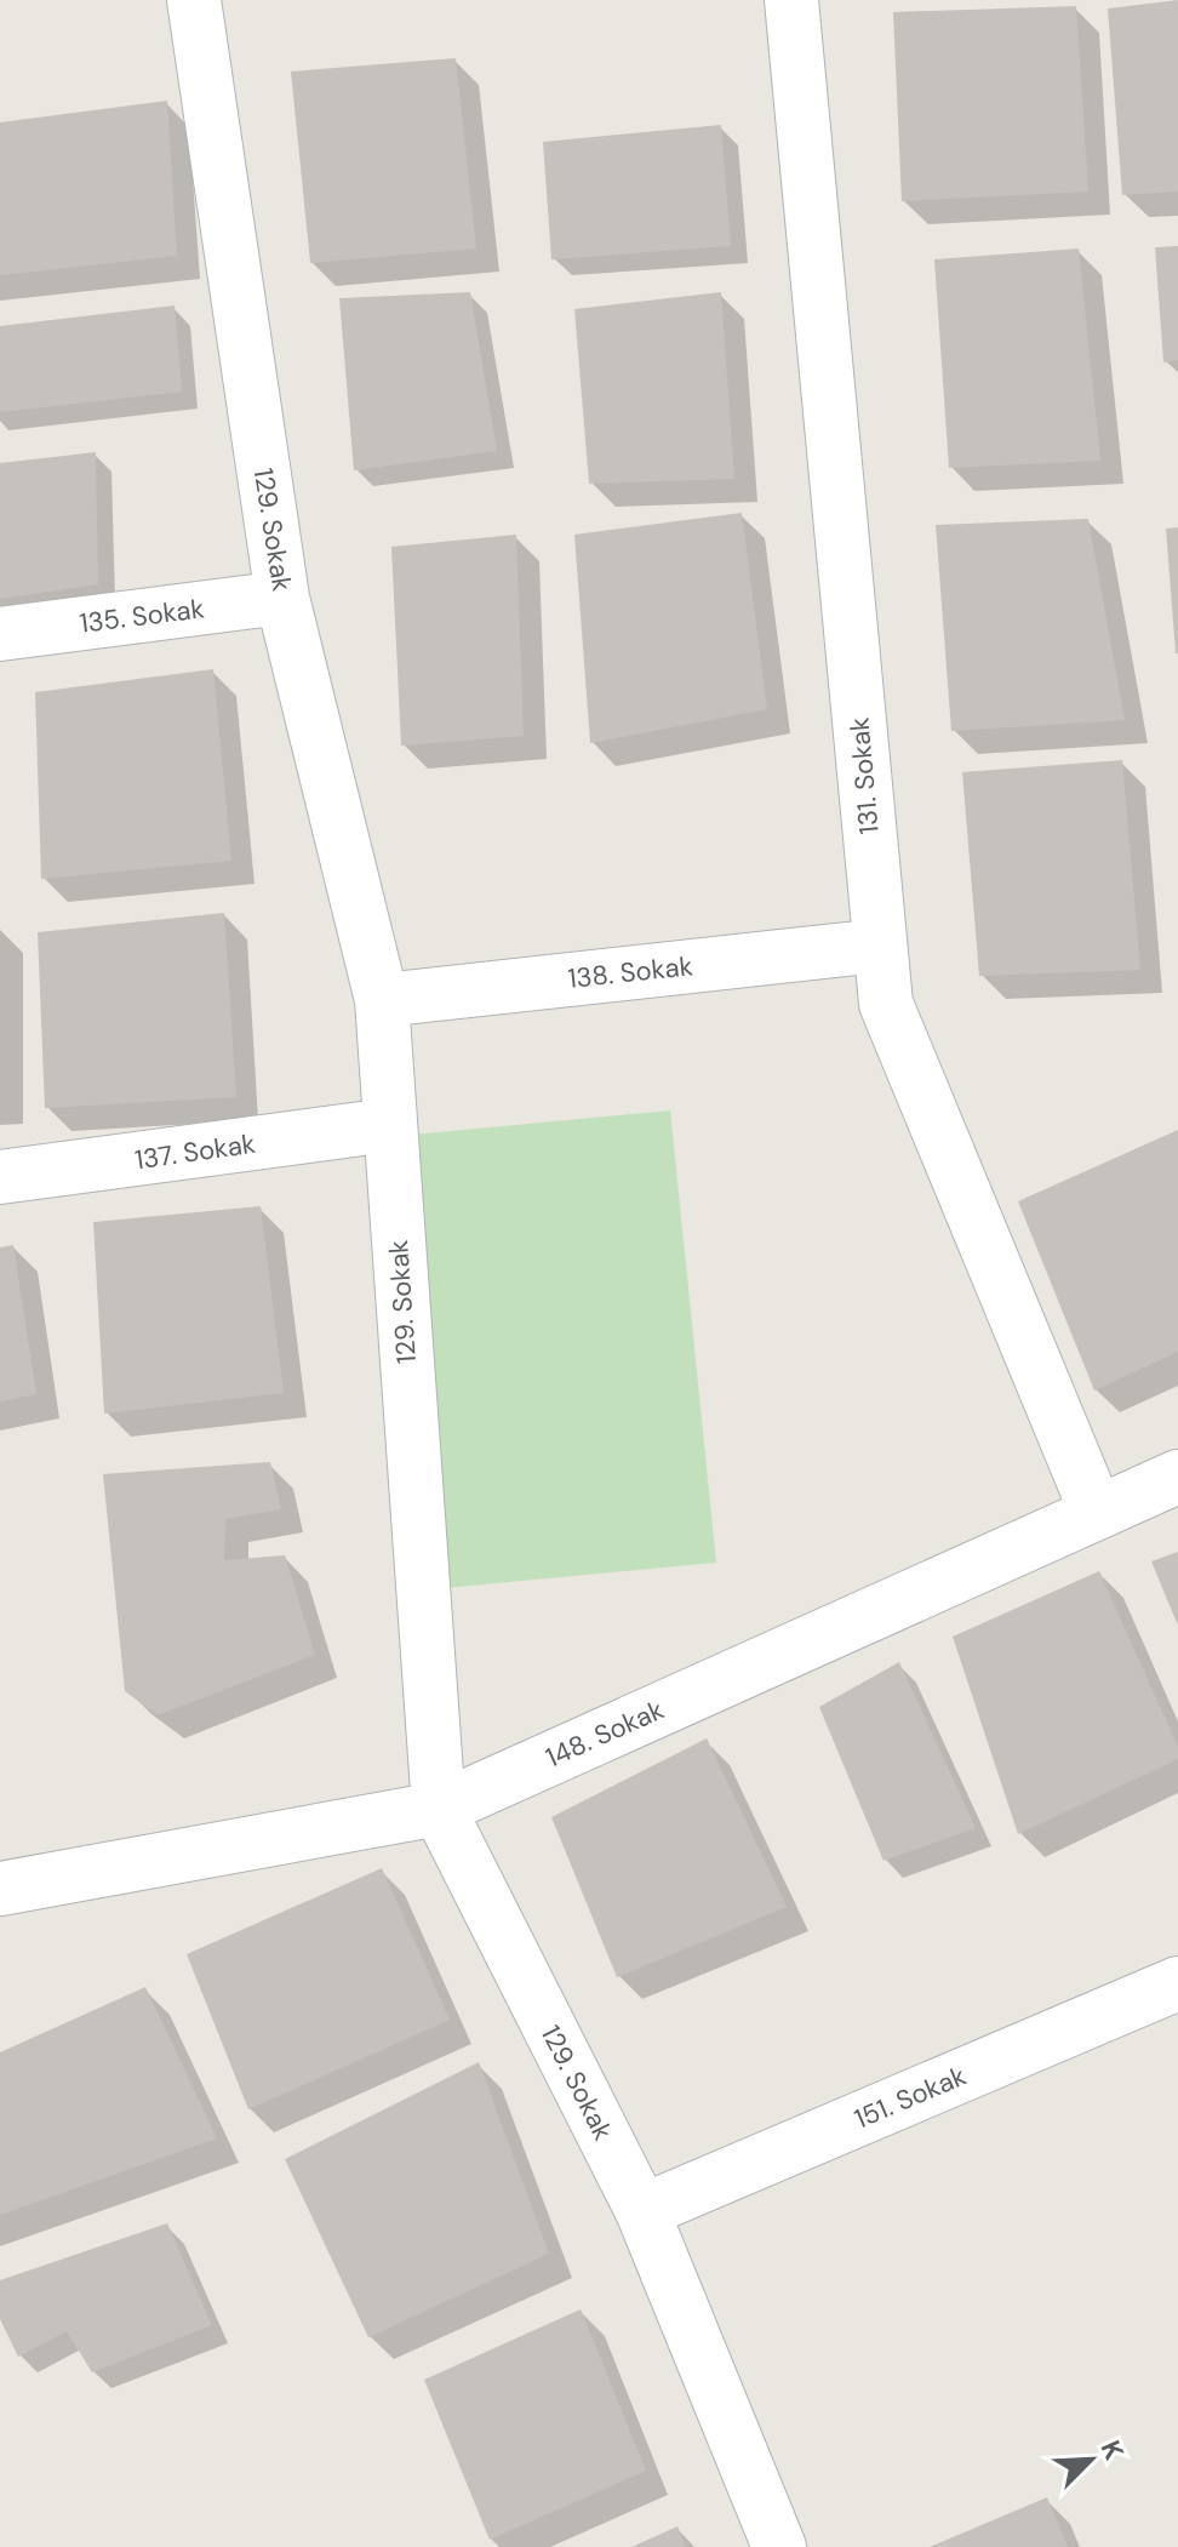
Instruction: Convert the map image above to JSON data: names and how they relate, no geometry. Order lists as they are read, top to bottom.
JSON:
{
  "streets": {
    "street": [
      "129. Sokak",
      "135. Sokak",
      "131. Sokak",
      "138. Sokak",
      "137. Sokak",
      "148. Sokak",
      "151. Sokak"
    ]
  },
  "crossings": [
    ["129. Sokak", "135. Sokak"],
    ["129. Sokak", "138. Sokak"],
    ["129. Sokak", "137. Sokak"],
    ["129. Sokak", "148. Sokak"],
    ["129. Sokak", "151. Sokak"],
    ["131. Sokak", "138. Sokak"],
    ["131. Sokak", "148. Sokak"]
  ],
  "north": "top right"
}
